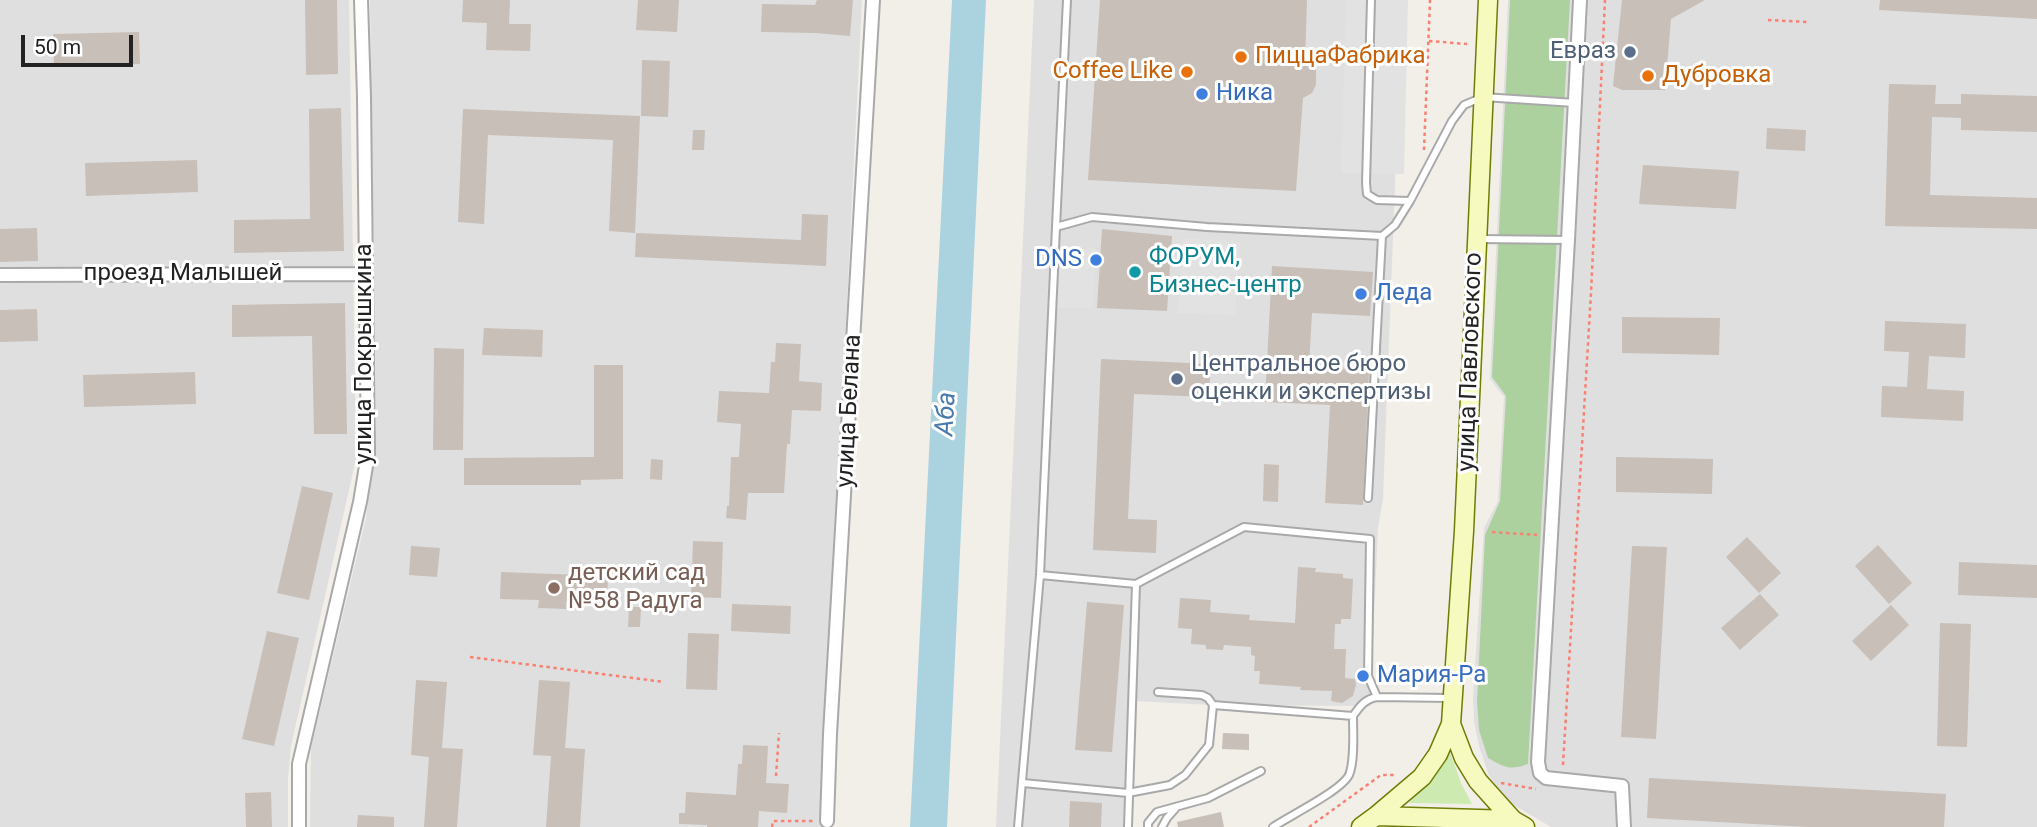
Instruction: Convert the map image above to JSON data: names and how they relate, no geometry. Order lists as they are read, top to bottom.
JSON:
{
  "streets": {
    "main road": ["улица Павловского"],
    "street": ["проезд Малышей", "улица Покрышкина", "улица Белана"]
  },
  "crossings": [
    ["проезд Малышей", "улица Покрышкина"]
  ],
  "water": ["Аба"],
  "places": [
    "Евраз",
    "ПиццаФабрика",
    "Coffee Like",
    "Дубровка",
    "Ника",
    "DNS",
    "ФОРУМ, Бизнес-центр",
    "Леда",
    "Центральное бюро оценки и экспертизы",
    "детский сад №58 Радуга",
    "Мария-Ра"
  ],
  "scale_bar": "50 m"
}
